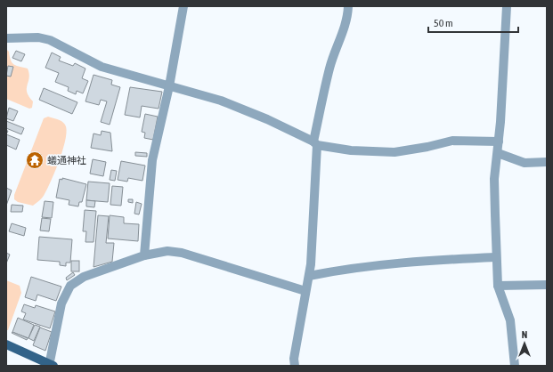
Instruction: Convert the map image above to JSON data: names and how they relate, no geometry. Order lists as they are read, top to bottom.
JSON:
{
  "places": {
    "temple": ["蟻通神社"]
  },
  "scale_bar": "50 m",
  "north": "top"
}
